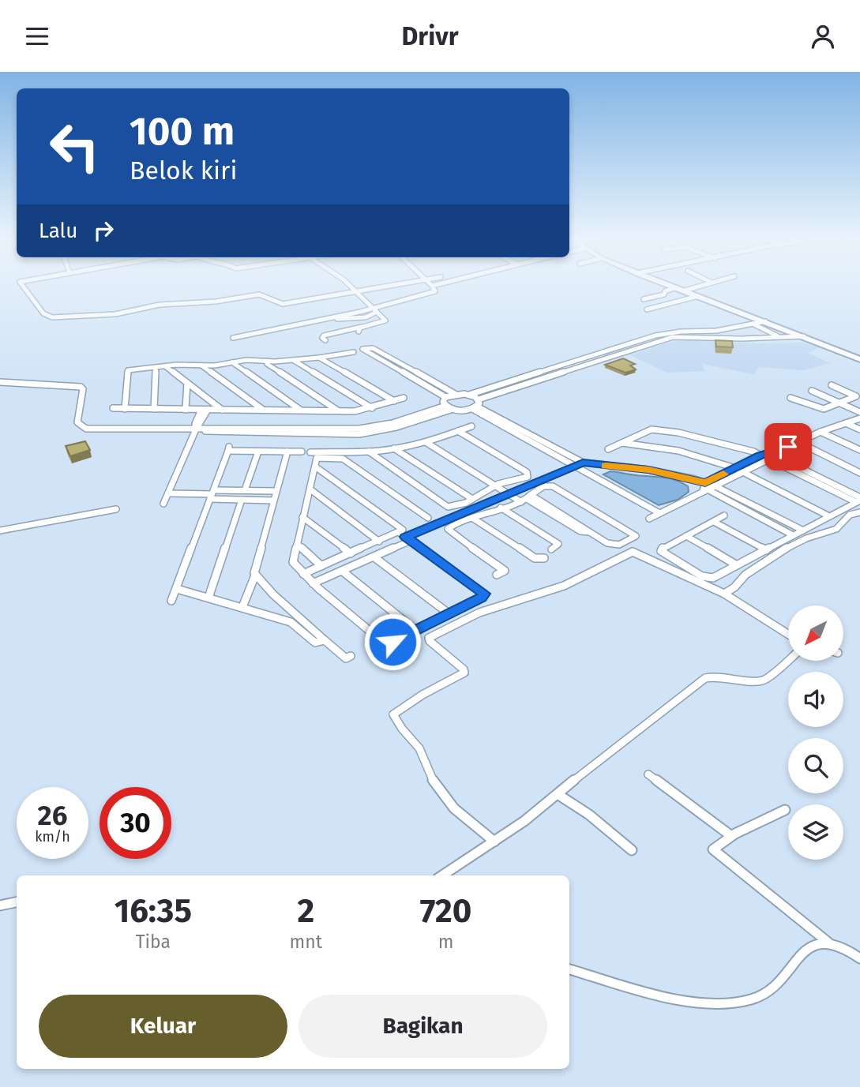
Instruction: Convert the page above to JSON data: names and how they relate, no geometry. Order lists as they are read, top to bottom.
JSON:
{
  "north": "bottom left",
  "page": {
    "header": "Drivr",
    "turn": ["100 m", "Belok kiri"],
    "then": "Lalu",
    "speed": "26 km/h",
    "limit": "30",
    "eta": [
      "16:35",
      "Tiba",
      "2",
      "mnt",
      "720",
      "m"
    ],
    "buttons": ["Keluar", "Bagikan"]
  }
}
